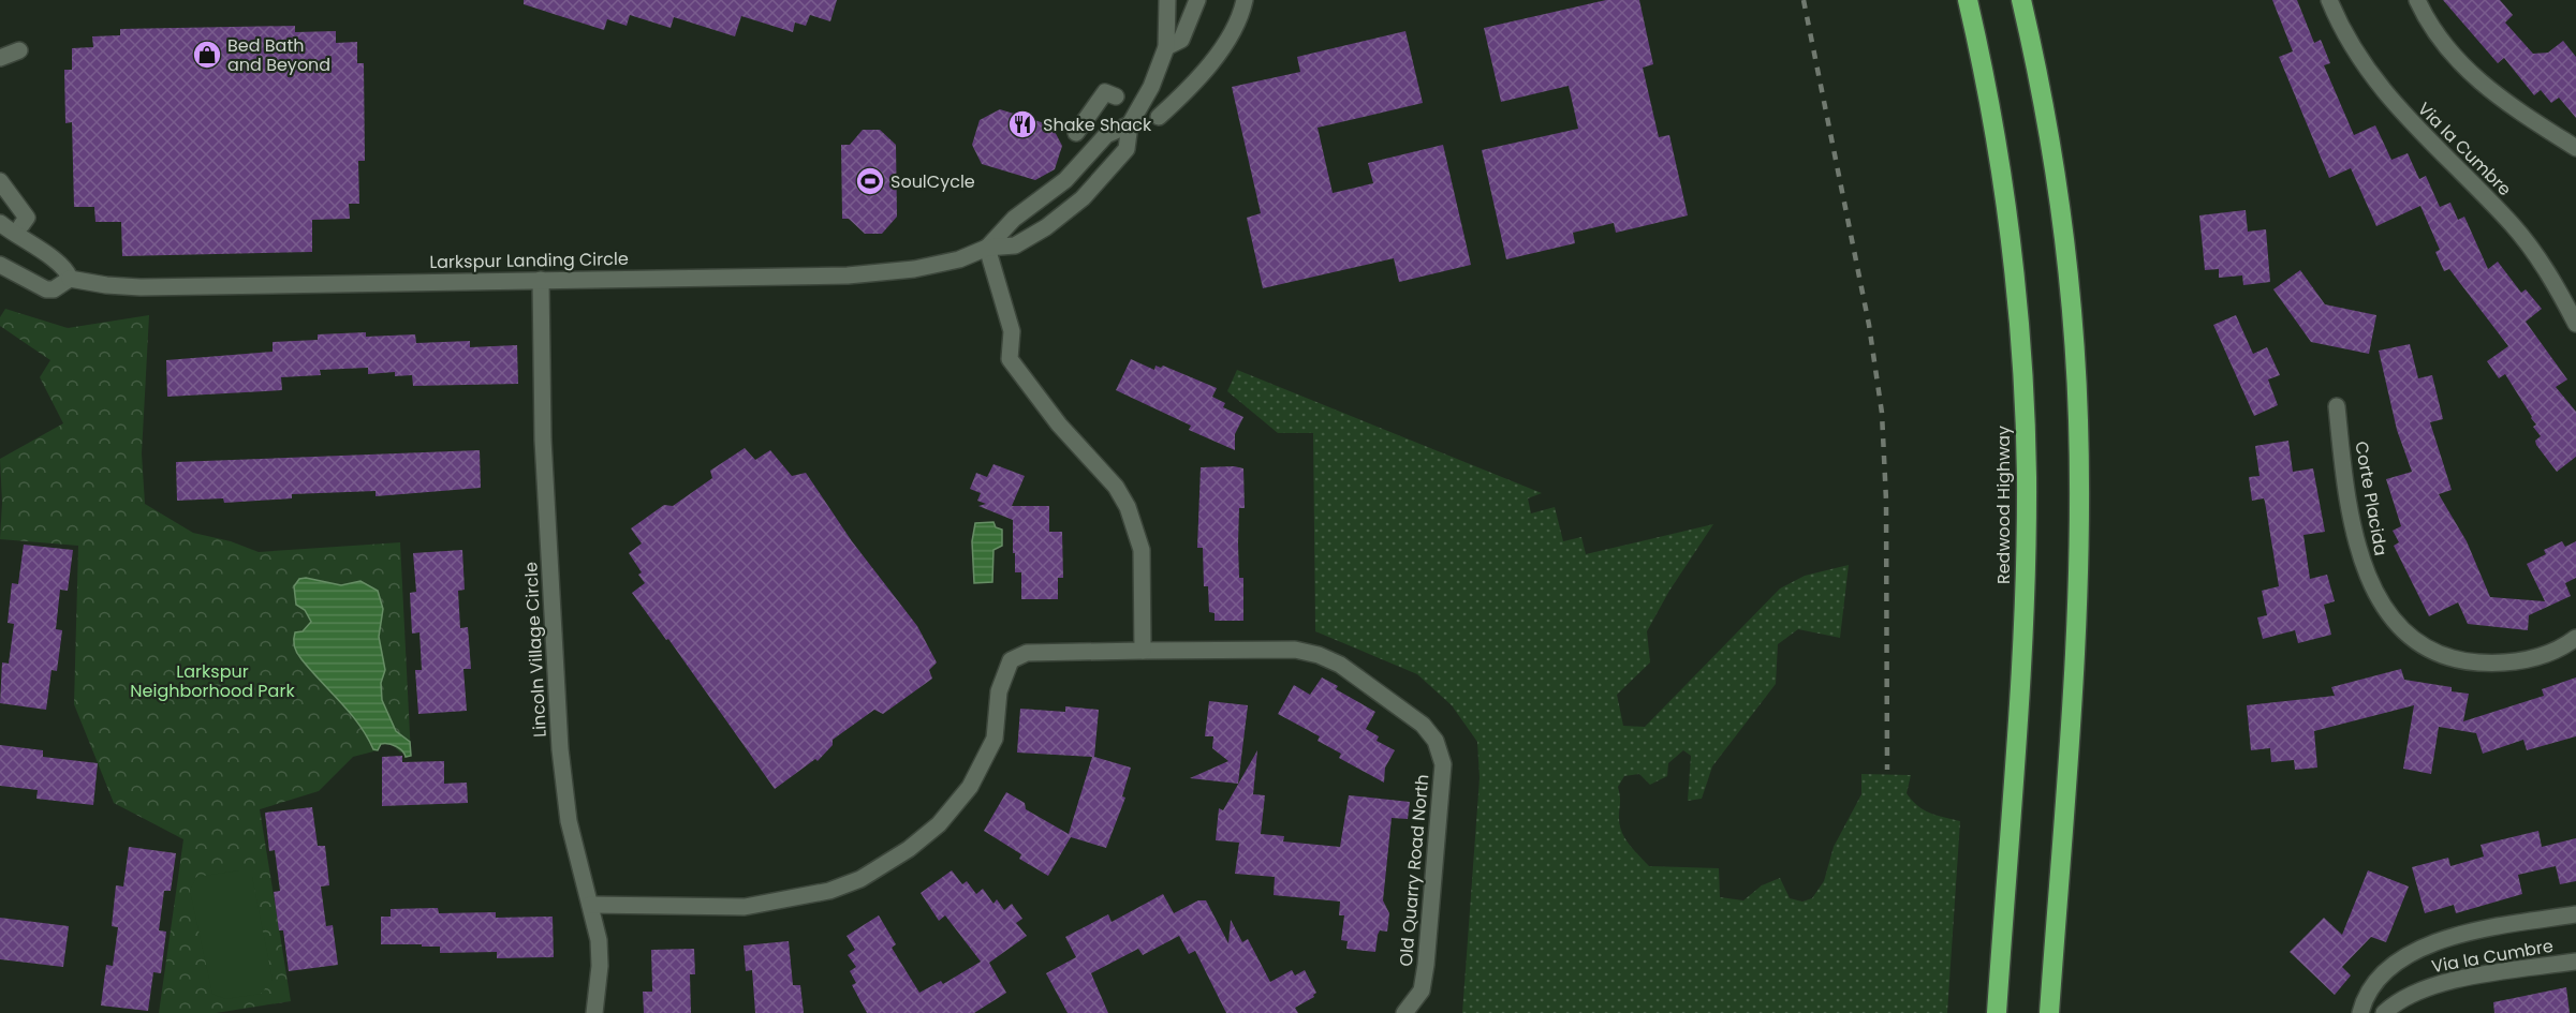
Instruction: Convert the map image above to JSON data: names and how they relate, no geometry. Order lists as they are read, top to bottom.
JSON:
{
  "streets": {
    "highway": ["Redwood Highway"],
    "street": [
      "Via la Cumbre",
      "Larkspur Landing Circle",
      "Corte Placida",
      "Lincoln Village Circle",
      "Old Quarry Road North"
    ]
  },
  "crossings": [
    ["Larkspur Landing Circle", "Lincoln Village Circle"],
    ["Lincoln Village Circle", "Old Quarry Road North"]
  ],
  "parks": ["Larkspur Neighborhood Park"],
  "places": {
    "shop": ["Bed Bath and Beyond"],
    "restaurant": ["Shake Shack"],
    "sports": ["SoulCycle"]
  }
}
